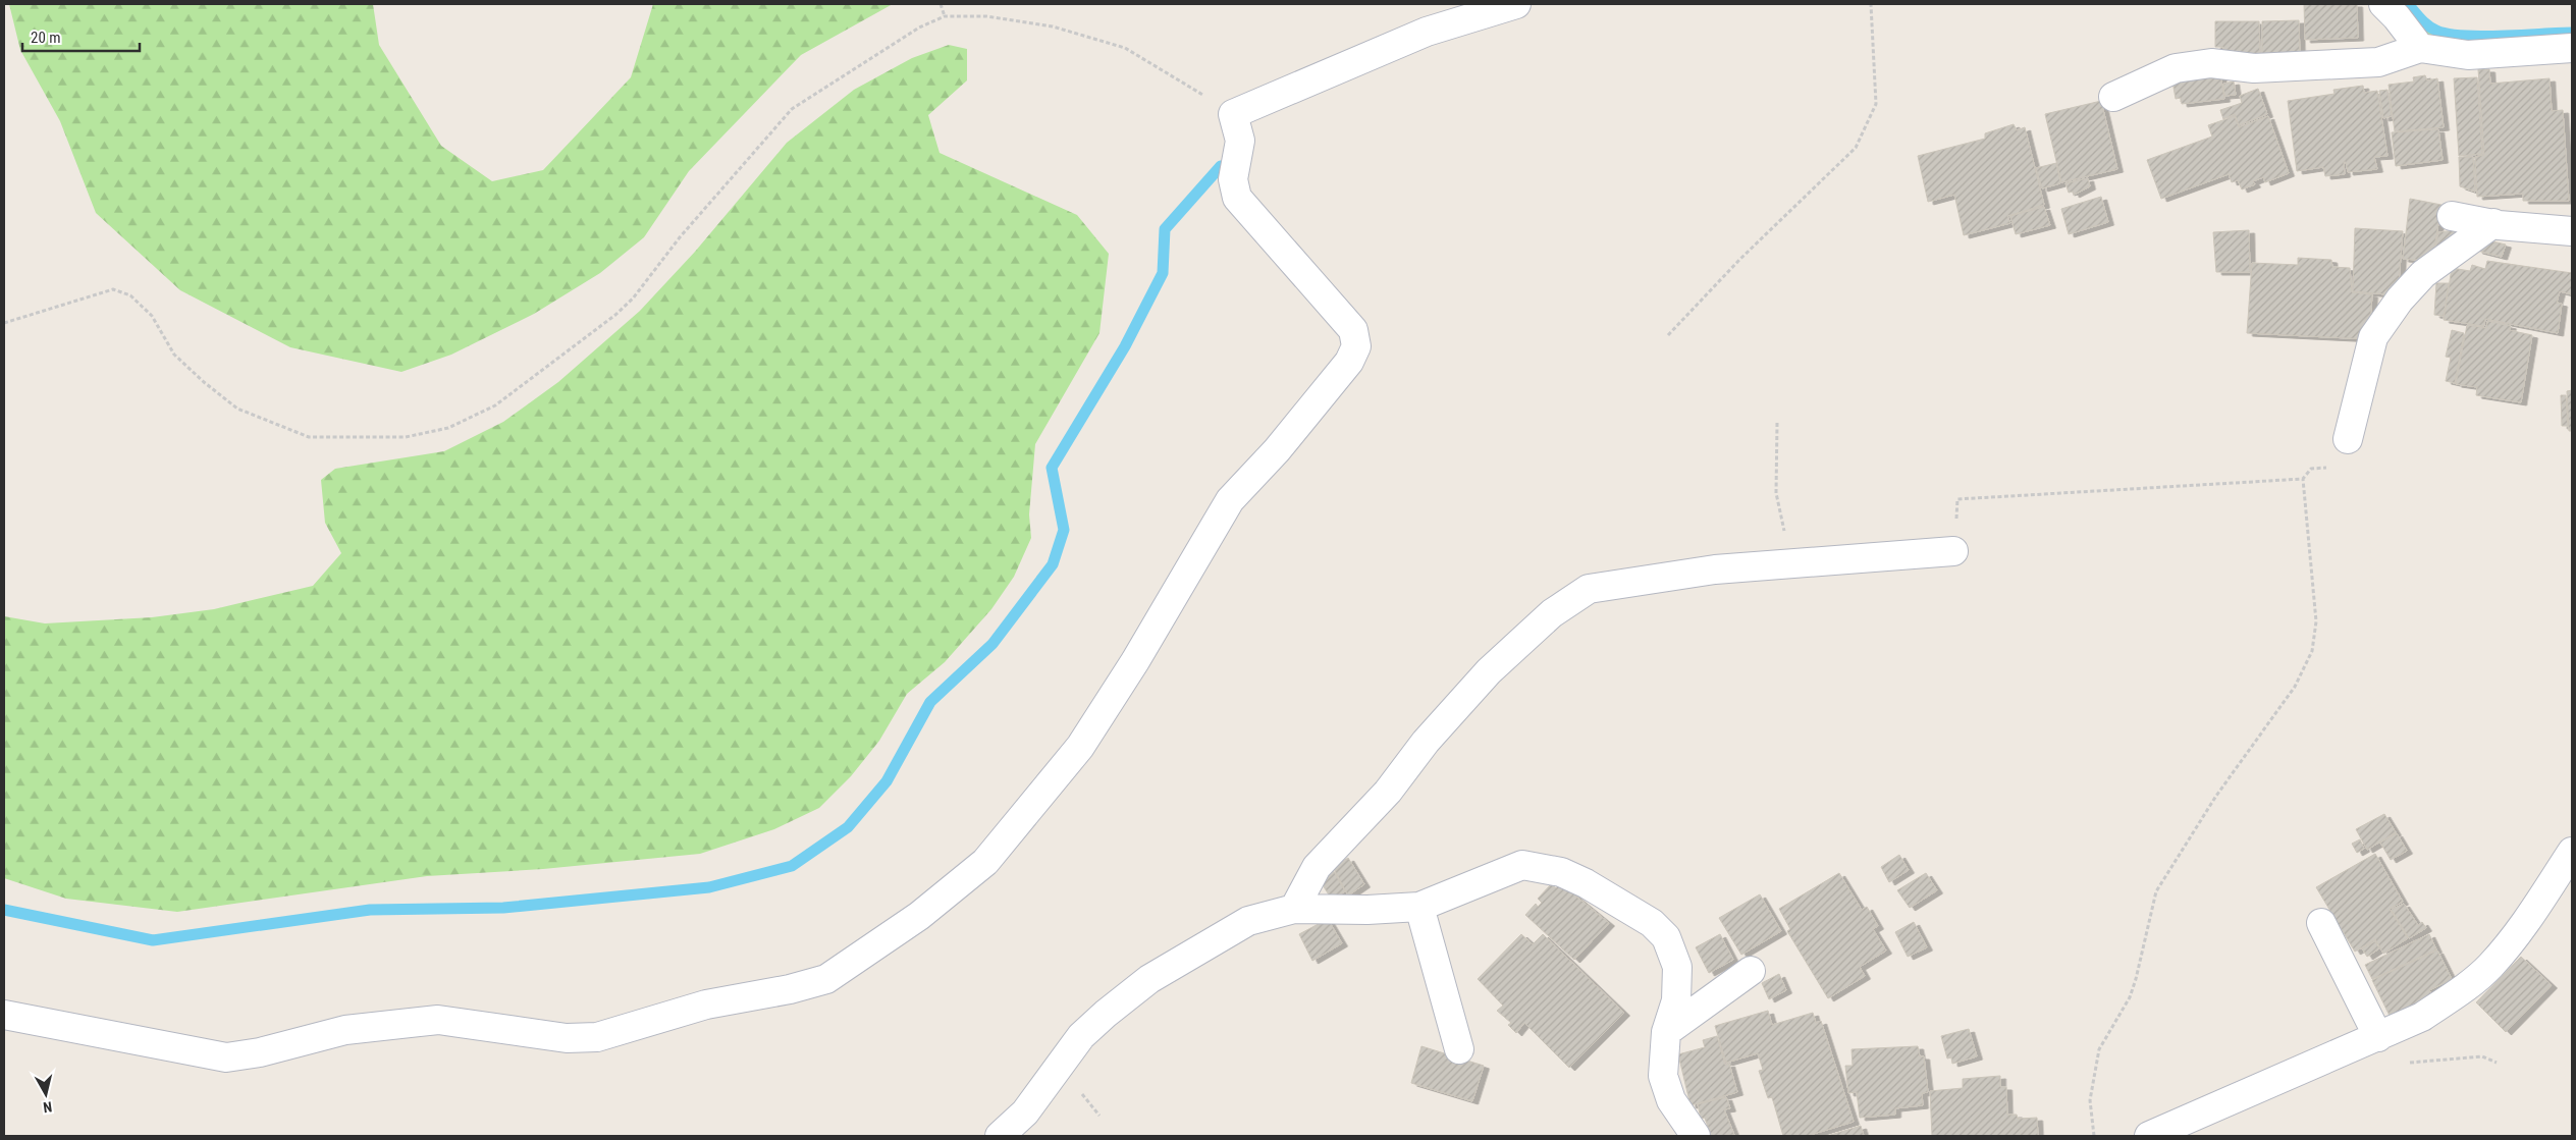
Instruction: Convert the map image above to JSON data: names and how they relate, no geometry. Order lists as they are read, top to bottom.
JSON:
{
  "scale_bar": "20 m",
  "north": "bottom"
}
